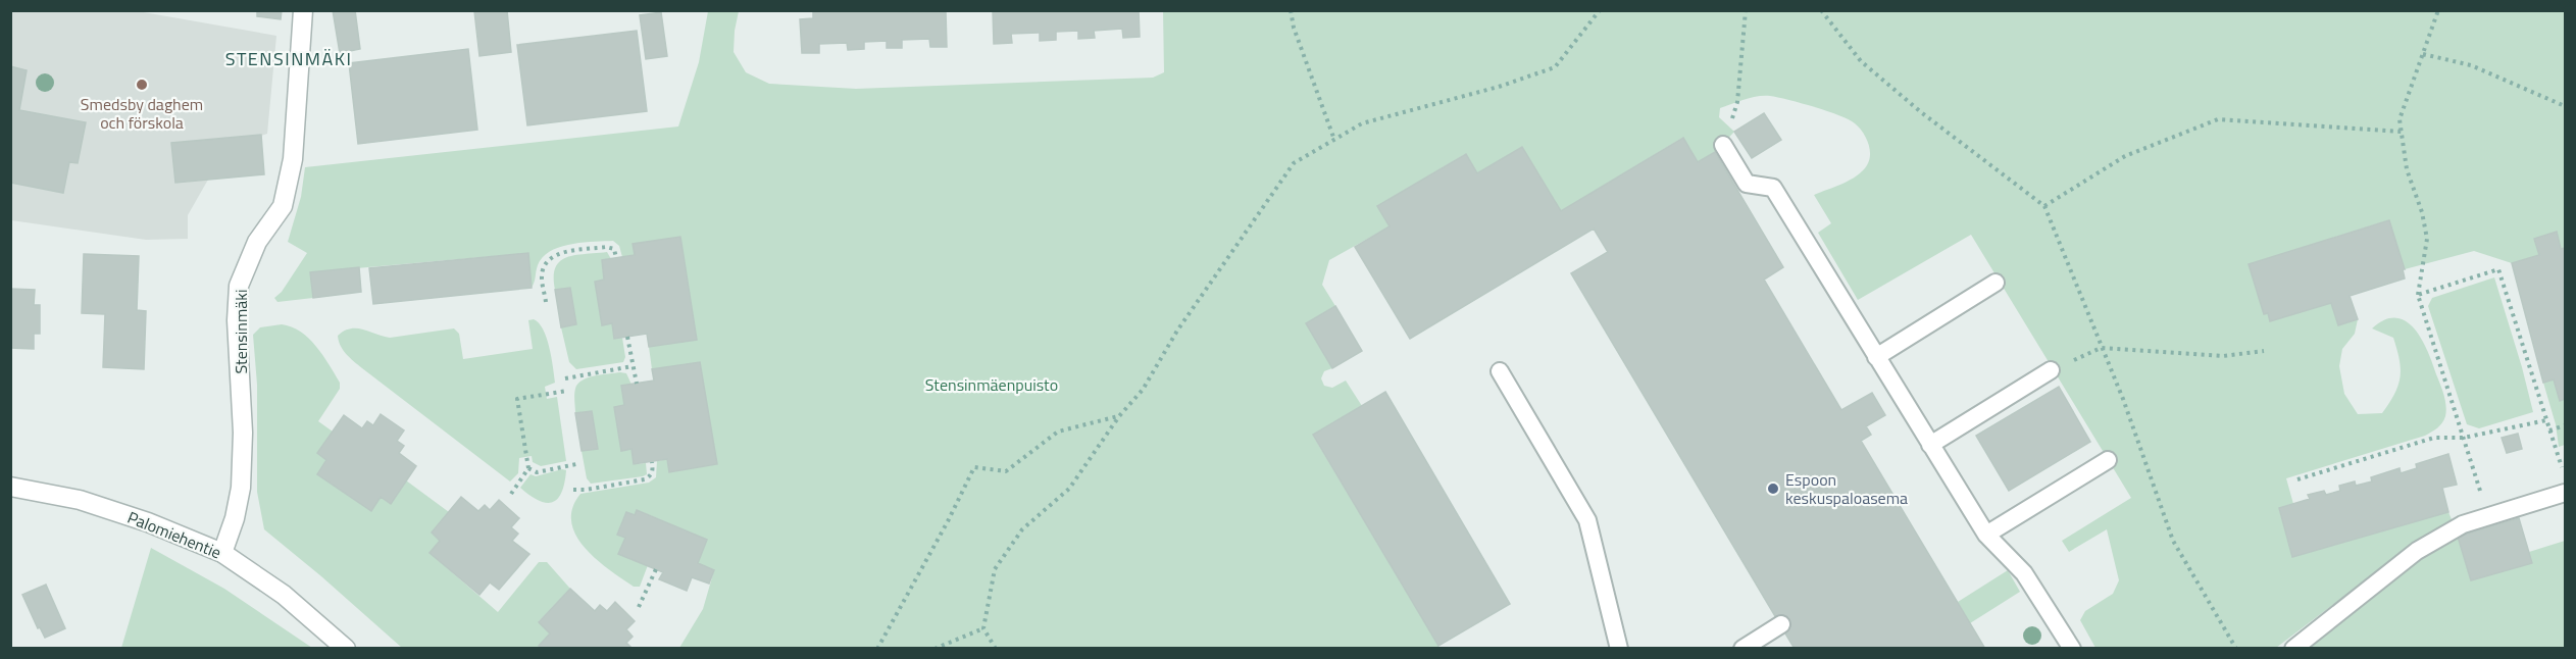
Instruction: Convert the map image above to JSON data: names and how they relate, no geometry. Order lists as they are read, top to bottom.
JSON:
{
  "streets": {
    "street": ["Stensinmäki", "Palomiehentie"]
  },
  "crossings": [
    ["Stensinmäki", "Palomiehentie"]
  ],
  "districts": ["STENSINMÄKI"],
  "parks": ["Stensinmäenpuisto"],
  "places": ["Smedsby daghem och förskola", "Espoon keskuspaloasema"]
}
